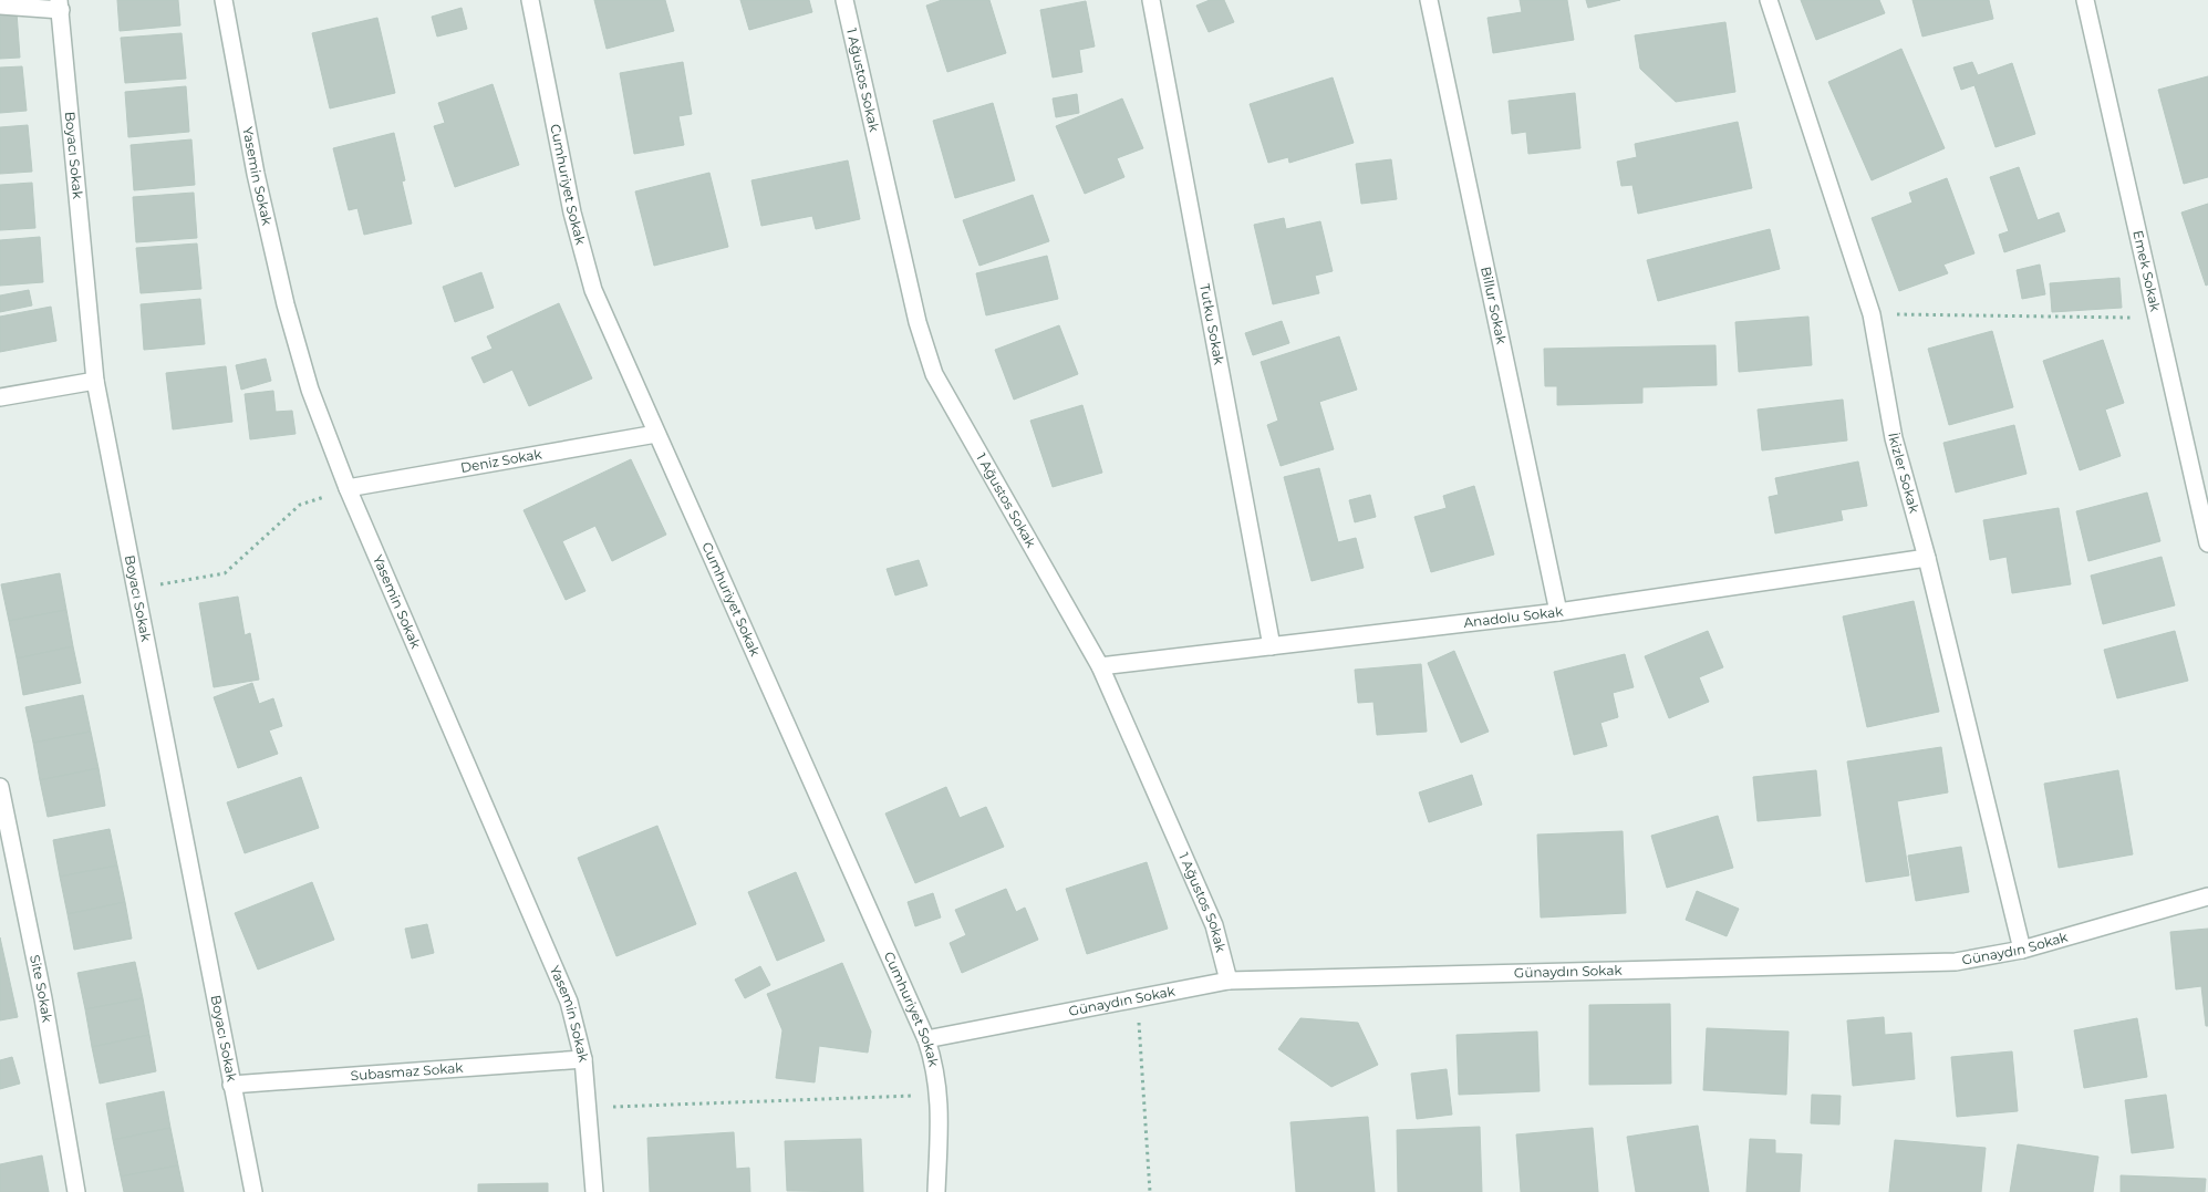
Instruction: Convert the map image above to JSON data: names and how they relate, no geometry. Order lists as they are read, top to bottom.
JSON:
{
  "streets": {
    "street": [
      "1 Ağustos Sokak",
      "Boyacı Sokak",
      "Yasemin Sokak",
      "Cumhuriyet Sokak",
      "Emek Sokak",
      "Billur Sokak",
      "Tutku Sokak",
      "Deniz Sokak",
      "İkizler Sokak",
      "Anadolu Sokak",
      "Günaydın Sokak",
      "Site Sokak",
      "Subasmaz Sokak"
    ]
  },
  "crossings": [
    ["1 Ağustos Sokak", "Anadolu Sokak"],
    ["1 Ağustos Sokak", "Günaydın Sokak"],
    ["Boyacı Sokak", "Subasmaz Sokak"],
    ["Yasemin Sokak", "Deniz Sokak"],
    ["Yasemin Sokak", "Subasmaz Sokak"],
    ["Cumhuriyet Sokak", "Deniz Sokak"],
    ["Cumhuriyet Sokak", "Günaydın Sokak"],
    ["Billur Sokak", "Anadolu Sokak"],
    ["Tutku Sokak", "Anadolu Sokak"],
    ["İkizler Sokak", "Anadolu Sokak"],
    ["İkizler Sokak", "Günaydın Sokak"]
  ]
}
